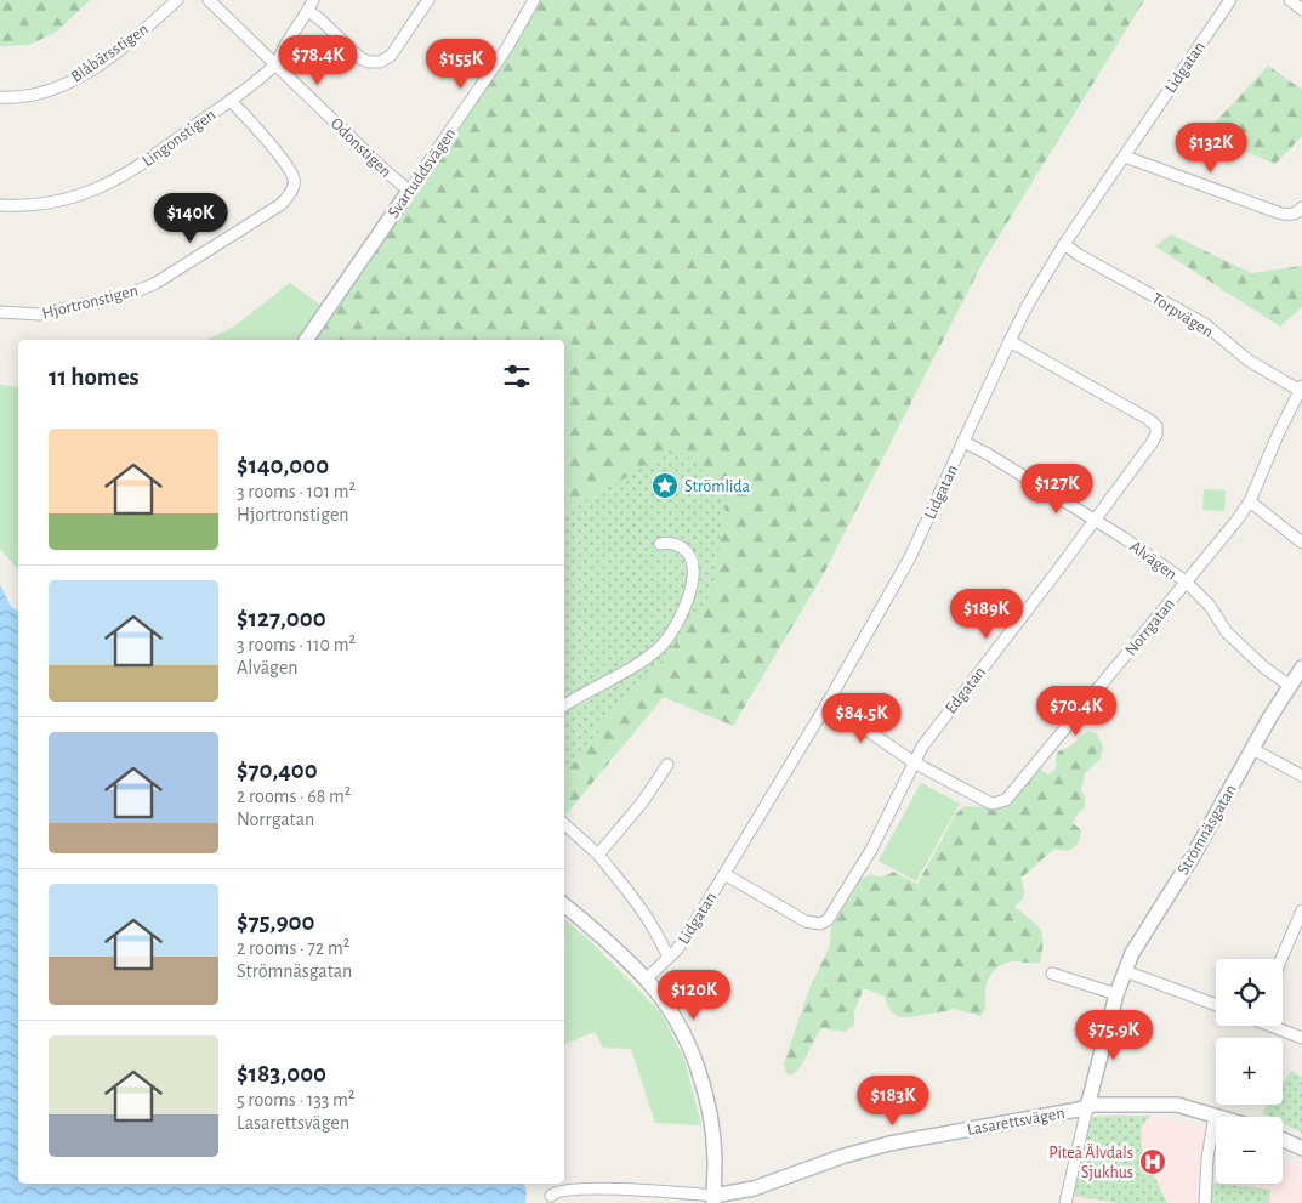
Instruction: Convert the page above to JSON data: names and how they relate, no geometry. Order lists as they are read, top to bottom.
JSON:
{
  "streets": {
    "street": [
      "Blåbärsstigen",
      "Lidgatan",
      "Lingonstigen",
      "Odonstigen",
      "Svartuddsvägen",
      "Hjortronstigen",
      "Torpvägen",
      "Alvägen",
      "Norrgatan",
      "Edgatan",
      "Strömnäsgatan",
      "Lasarettsvägen"
    ]
  },
  "crossings": [
    ["Lidgatan", "Torpvägen"],
    ["Lidgatan", "Alvägen"],
    ["Lidgatan", "Norrgatan"],
    ["Lidgatan", "Edgatan"],
    ["Lingonstigen", "Odonstigen"],
    ["Lingonstigen", "Hjortronstigen"],
    ["Odonstigen", "Svartuddsvägen"],
    ["Torpvägen", "Norrgatan"],
    ["Alvägen", "Norrgatan"],
    ["Alvägen", "Edgatan"],
    ["Alvägen", "Strömnäsgatan"],
    ["Norrgatan", "Edgatan"],
    ["Strömnäsgatan", "Lasarettsvägen"]
  ],
  "places": {
    "place": ["Strömlida"],
    "hospital": ["Piteå Älvdals Sjukhus"]
  },
  "page": {
    "price": [
      "$78.4K",
      "$155K",
      "$132K",
      "$140K",
      "$127K",
      "$189K",
      "$70.4K",
      "$84.5K",
      "$120K",
      "$75.9K",
      "$183K"
    ],
    "heading": "11 homes",
    "list": [
      {
        "name": "$140,000",
        "note": "3 rooms · 101 m² · Hjortronstigen"
      },
      {
        "name": "$127,000",
        "note": "3 rooms · 110 m² · Alvägen"
      },
      {
        "name": "$70,400",
        "note": "2 rooms · 68 m² · Norrgatan"
      },
      {
        "name": "$75,900",
        "note": "2 rooms · 72 m² · Strömnäsgatan"
      },
      {
        "name": "$183,000",
        "note": "5 rooms · 133 m² · Lasarettsvägen"
      }
    ],
    "map_buttons": ["+", "−"]
  }
}
